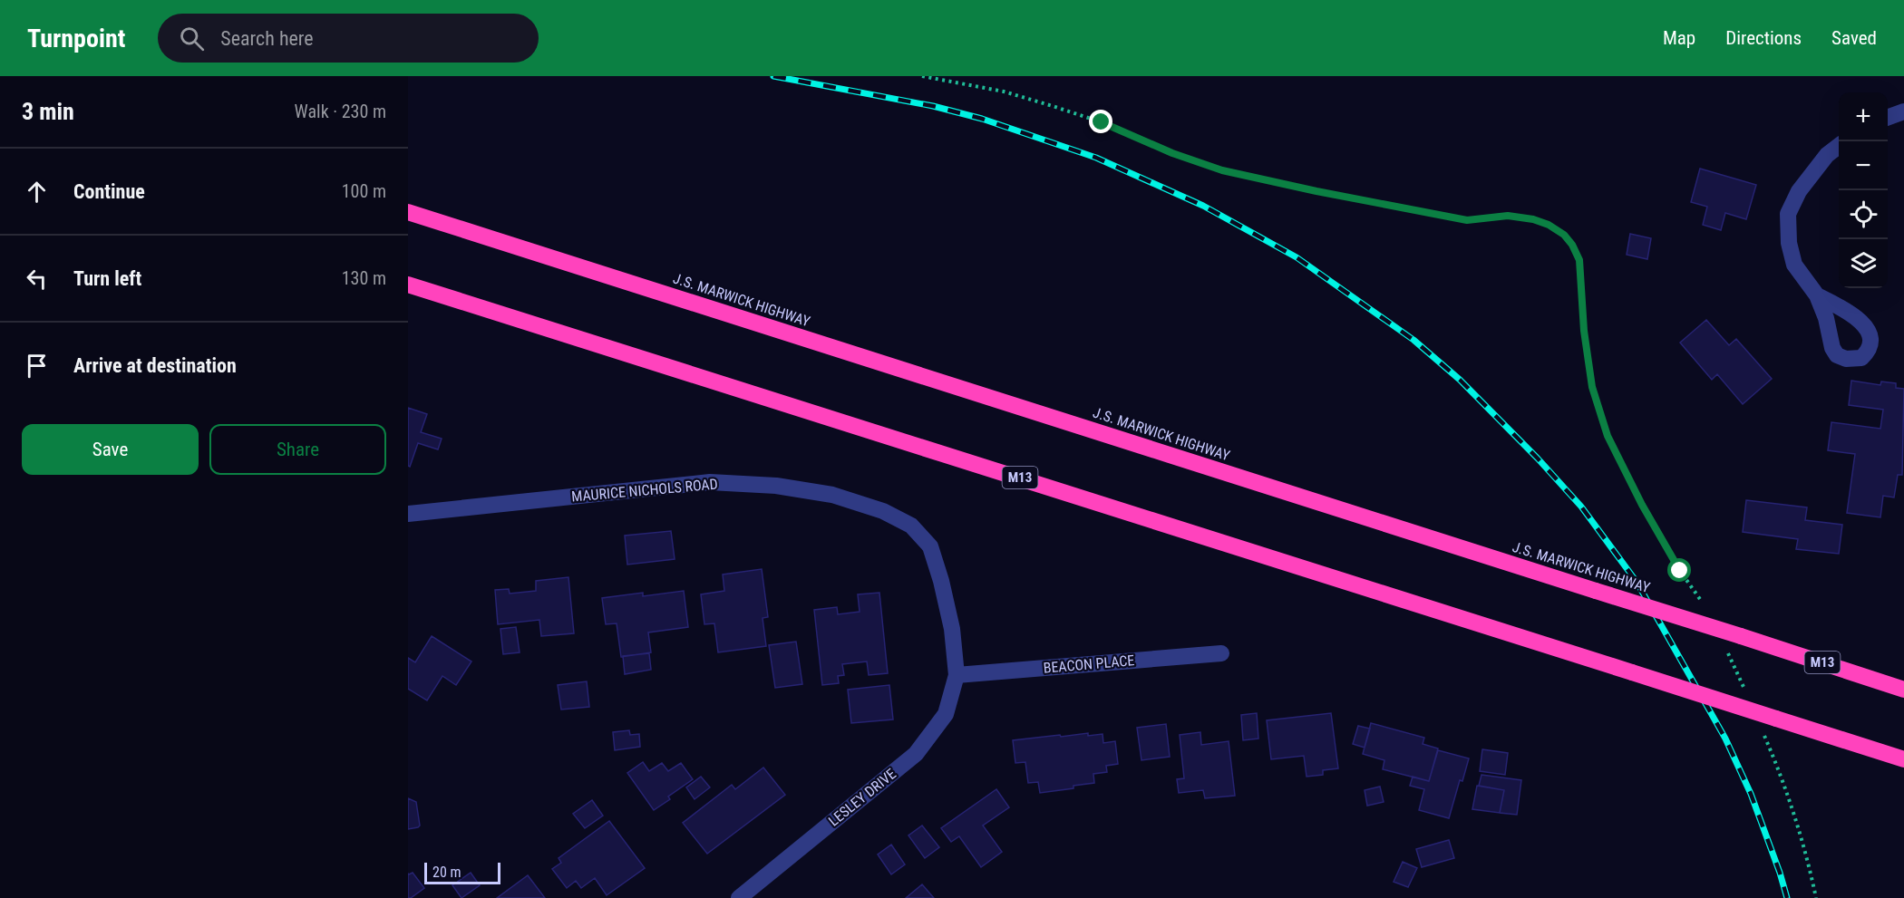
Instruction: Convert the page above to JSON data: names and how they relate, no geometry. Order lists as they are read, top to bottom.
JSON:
{
  "streets": {
    "highway": ["J.S. MARWICK HIGHWAY", "M13"],
    "street": ["MAURICE NICHOLS ROAD", "BEACON PLACE", "LESLEY DRIVE"]
  },
  "crossings": [
    ["MAURICE NICHOLS ROAD", "BEACON PLACE"],
    ["MAURICE NICHOLS ROAD", "LESLEY DRIVE"],
    ["BEACON PLACE", "LESLEY DRIVE"]
  ],
  "scale_bar": "20 m",
  "page": {
    "header": "Turnpoint",
    "search": "Search here",
    "nav": ["Map", "Directions", "Saved"],
    "heading": ["3 min", "Walk · 230 m"],
    "map_buttons": ["+", "−"],
    "list": [
      ["Continue", "100 m"],
      ["Turn left", "130 m"],
      "Arrive at destination"
    ],
    "buttons": ["Save", "Share"],
    "scale": "20 m"
  }
}
